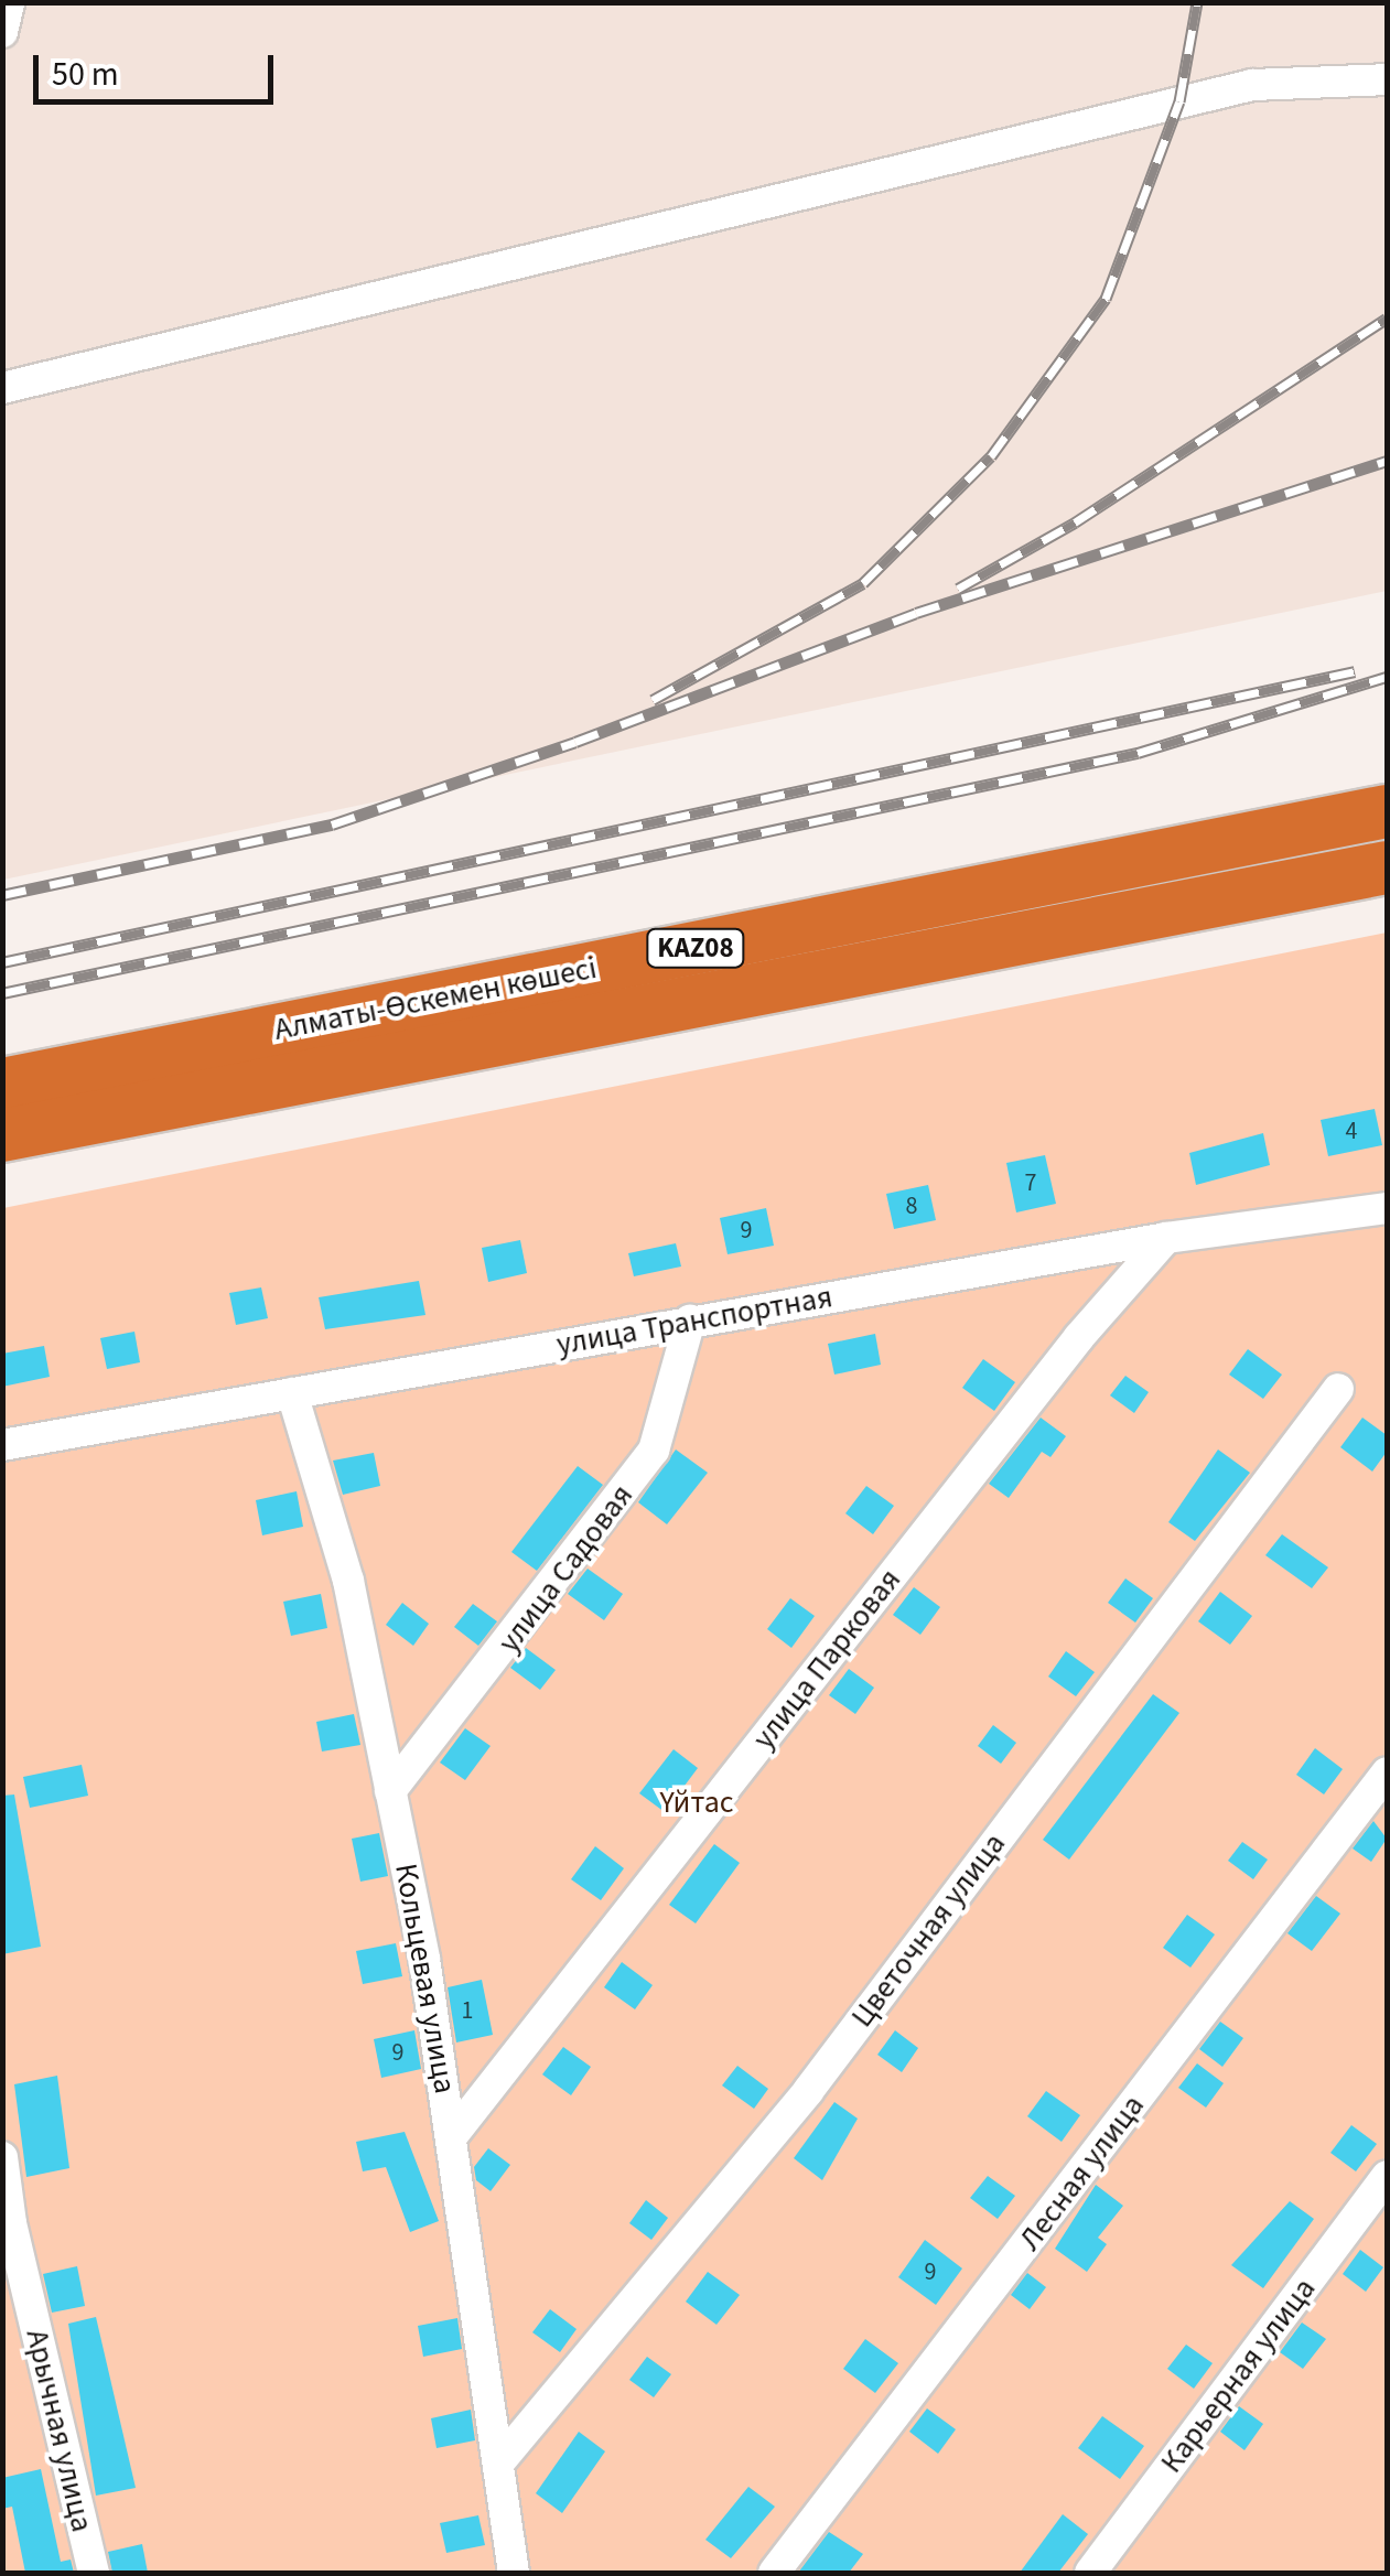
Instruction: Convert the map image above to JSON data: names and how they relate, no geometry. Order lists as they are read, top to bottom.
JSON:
{
  "streets": {
    "highway": ["KAZ08", "Алматы-Өскемен көшесі"],
    "street": [
      "улица Транспортная",
      "улица Садовая",
      "улица Парковая",
      "Цветочная улица",
      "Кольцевая улица",
      "Лесная улица",
      "Карьерная улица",
      "Арычная улица"
    ]
  },
  "crossings": [
    ["улица Транспортная", "улица Садовая"],
    ["улица Транспортная", "улица Парковая"],
    ["улица Транспортная", "Кольцевая улица"],
    ["улица Садовая", "Кольцевая улица"],
    ["улица Парковая", "Кольцевая улица"],
    ["Цветочная улица", "Кольцевая улица"]
  ],
  "parks": ["Үйтас"],
  "house_numbers": [
    "4",
    "7",
    "8",
    "9",
    "1",
    "9",
    "9"
  ],
  "scale_bar": "50 m"
}
